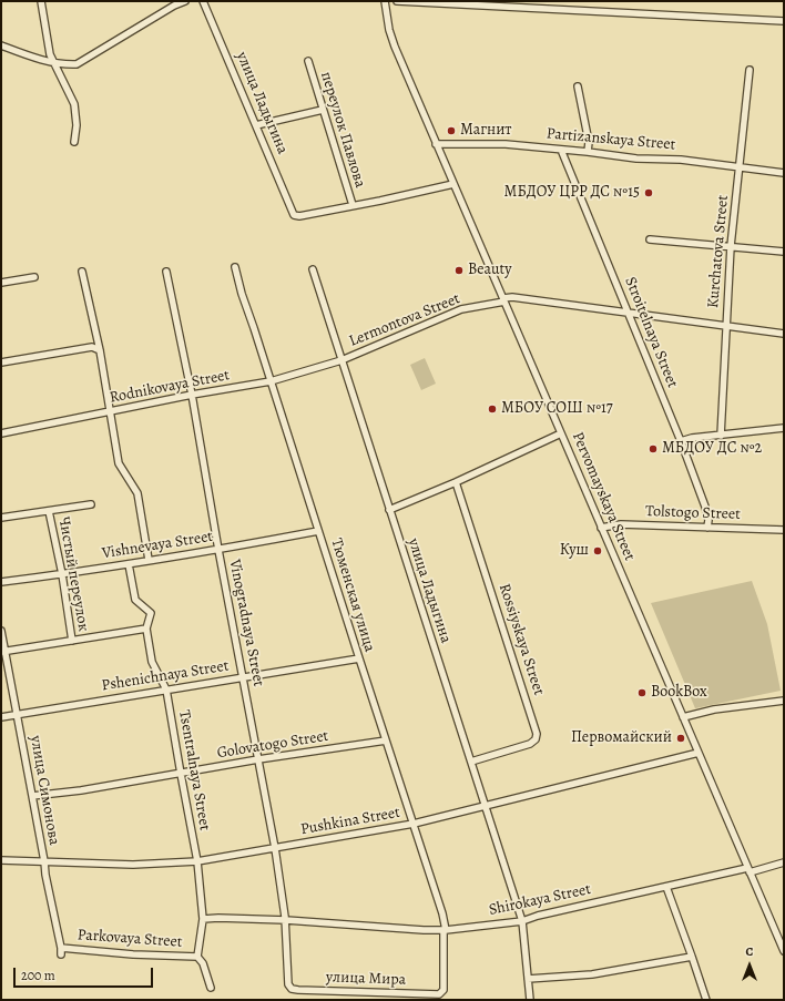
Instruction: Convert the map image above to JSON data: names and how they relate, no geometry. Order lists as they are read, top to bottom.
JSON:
{
  "streets": {
    "street": [
      "улица Ладыгина",
      "переулок Павлова",
      "Partizanskaya Street",
      "Kurchatova Street",
      "Lermontova Street",
      "Stroitelnaya Street",
      "Rodnikovaya Street",
      "Pervomayskaya Street",
      "Tolstogo Street",
      "Vishnevaya Street",
      "Чистый переулок",
      "Тюменская улица",
      "Vinogradnaya Street",
      "Rossiyskaya Street",
      "Pshenichnaya Street",
      "Golovatogo Street",
      "Tsentralnaya Street",
      "улица Симонова",
      "Pushkina Street",
      "Shirokaya Street",
      "Parkovaya Street",
      "улица Мира"
    ]
  },
  "crossings": [
    ["улица Ладыгина", "переулок Павлова"],
    ["улица Ладыгина", "Lermontova Street"],
    ["улица Ладыгина", "Rodnikovaya Street"],
    ["улица Ладыгина", "Rossiyskaya Street"],
    ["улица Ладыгина", "Pushkina Street"],
    ["улица Ладыгина", "Shirokaya Street"],
    ["Partizanskaya Street", "Kurchatova Street"],
    ["Partizanskaya Street", "Stroitelnaya Street"],
    ["Partizanskaya Street", "Pervomayskaya Street"],
    ["Kurchatova Street", "Lermontova Street"],
    ["Lermontova Street", "Stroitelnaya Street"],
    ["Lermontova Street", "Rodnikovaya Street"],
    ["Lermontova Street", "Pervomayskaya Street"],
    ["Stroitelnaya Street", "Tolstogo Street"],
    ["Rodnikovaya Street", "Тюменская улица"],
    ["Rodnikovaya Street", "Vinogradnaya Street"],
    ["Pervomayskaya Street", "Tolstogo Street"],
    ["Pervomayskaya Street", "Pushkina Street"],
    ["Pervomayskaya Street", "Shirokaya Street"],
    ["Vishnevaya Street", "Чистый переулок"],
    ["Vishnevaya Street", "Тюменская улица"],
    ["Vishnevaya Street", "Vinogradnaya Street"],
    ["Vishnevaya Street", "Tsentralnaya Street"],
    ["Тюменская улица", "Pshenichnaya Street"],
    ["Тюменская улица", "Golovatogo Street"],
    ["Тюменская улица", "Pushkina Street"],
    ["Тюменская улица", "Shirokaya Street"],
    ["Тюменская улица", "улица Мира"],
    ["Vinogradnaya Street", "Pshenichnaya Street"],
    ["Vinogradnaya Street", "Golovatogo Street"],
    ["Vinogradnaya Street", "Pushkina Street"],
    ["Vinogradnaya Street", "Shirokaya Street"],
    ["Vinogradnaya Street", "улица Мира"],
    ["Pshenichnaya Street", "Tsentralnaya Street"],
    ["Pshenichnaya Street", "улица Симонова"],
    ["Golovatogo Street", "Tsentralnaya Street"],
    ["Golovatogo Street", "улица Симонова"],
    ["Tsentralnaya Street", "Pushkina Street"],
    ["Tsentralnaya Street", "Shirokaya Street"],
    ["Tsentralnaya Street", "Parkovaya Street"],
    ["улица Симонова", "Pushkina Street"],
    ["улица Симонова", "Parkovaya Street"]
  ],
  "places": [
    "Магнит",
    "МБДОУ ЦРР ДС №15",
    "Beauty",
    "МБОУ СОШ №17",
    "МБДОУ ДС №2",
    "Куш",
    "BookBox",
    "Первомайский"
  ],
  "scale_bar": "200 m",
  "north": "top"
}
